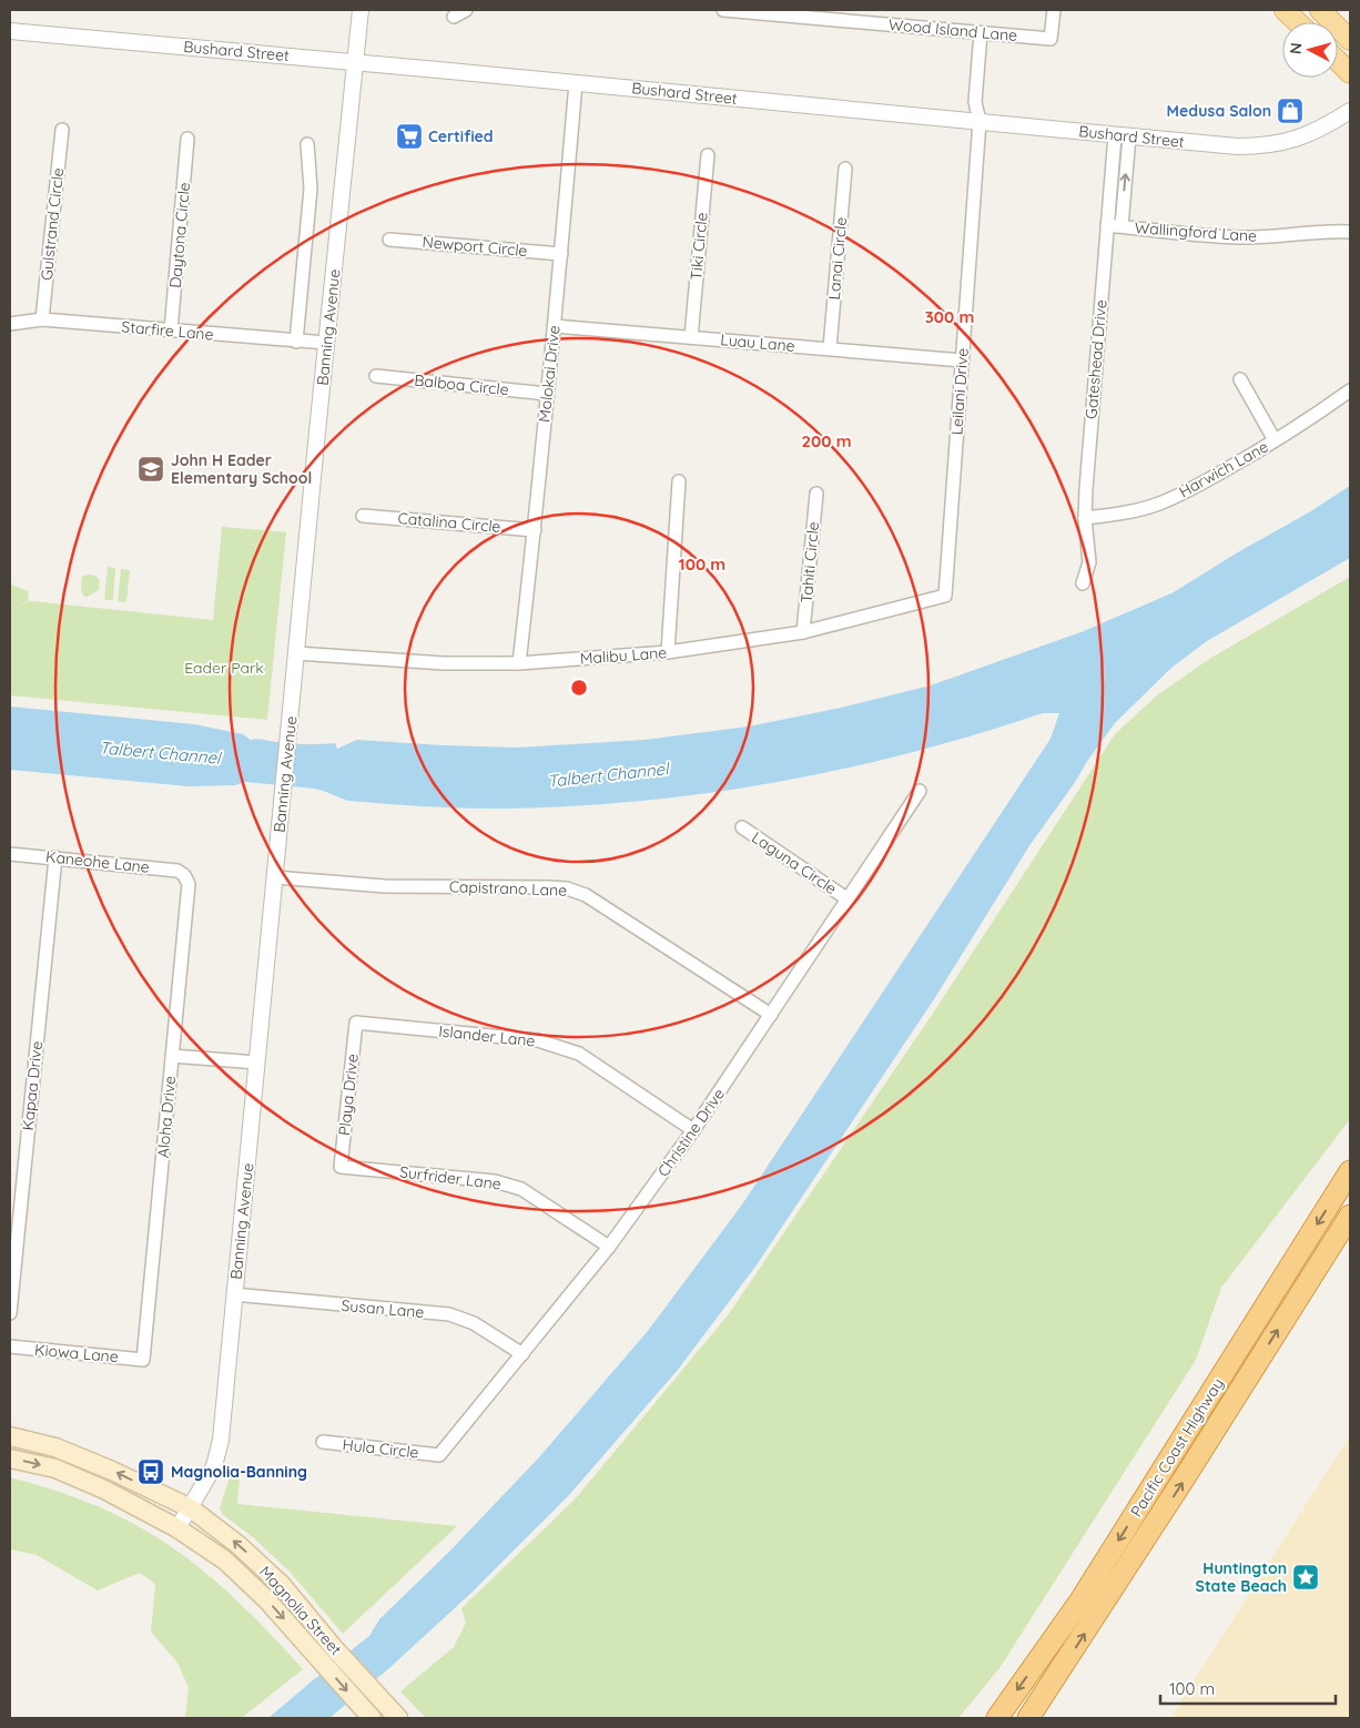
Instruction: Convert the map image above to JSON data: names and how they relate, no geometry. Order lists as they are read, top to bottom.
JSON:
{
  "streets": {
    "highway": ["Pacific Coast Highway"],
    "main road": ["Magnolia Street"],
    "street": [
      "Wood Island Lane",
      "Bushard Street",
      "Gulstrand Circle",
      "Wallingford Lane",
      "Daytona Circle",
      "Newport Circle",
      "Tiki Circle",
      "Lanai Circle",
      "Banning Avenue",
      "Starfire Lane",
      "Luau Lane",
      "Gateshead Drive",
      "Molokai Drive",
      "Balboa Circle",
      "Leilani Drive",
      "Harwich Lane",
      "Catalina Circle",
      "Tahiti Circle",
      "Malibu Lane",
      "Kaneohe Lane",
      "Laguna Circle",
      "Capistrano Lane",
      "Islander Lane",
      "Kapaa Drive",
      "Playa Drive",
      "Aloha Drive",
      "Christine Drive",
      "Surfrider Lane",
      "Susan Lane",
      "Kiowa Lane",
      "Hula Circle"
    ]
  },
  "crossings": [
    ["Wood Island Lane", "Leilani Drive"],
    ["Bushard Street", "Banning Avenue"],
    ["Bushard Street", "Gateshead Drive"],
    ["Bushard Street", "Molokai Drive"],
    ["Bushard Street", "Leilani Drive"],
    ["Gulstrand Circle", "Starfire Lane"],
    ["Wallingford Lane", "Gateshead Drive"],
    ["Daytona Circle", "Starfire Lane"],
    ["Newport Circle", "Molokai Drive"],
    ["Tiki Circle", "Luau Lane"],
    ["Lanai Circle", "Luau Lane"],
    ["Banning Avenue", "Starfire Lane"],
    ["Banning Avenue", "Malibu Lane"],
    ["Banning Avenue", "Capistrano Lane"],
    ["Banning Avenue", "Susan Lane"],
    ["Banning Avenue", "Magnolia Street"],
    ["Luau Lane", "Molokai Drive"],
    ["Luau Lane", "Leilani Drive"],
    ["Gateshead Drive", "Harwich Lane"],
    ["Molokai Drive", "Balboa Circle"],
    ["Molokai Drive", "Catalina Circle"],
    ["Molokai Drive", "Malibu Lane"],
    ["Leilani Drive", "Malibu Lane"],
    ["Tahiti Circle", "Malibu Lane"],
    ["Kaneohe Lane", "Kapaa Drive"],
    ["Kaneohe Lane", "Aloha Drive"],
    ["Laguna Circle", "Christine Drive"],
    ["Capistrano Lane", "Christine Drive"],
    ["Islander Lane", "Playa Drive"],
    ["Islander Lane", "Christine Drive"],
    ["Playa Drive", "Surfrider Lane"],
    ["Aloha Drive", "Kiowa Lane"],
    ["Christine Drive", "Surfrider Lane"],
    ["Christine Drive", "Susan Lane"],
    ["Christine Drive", "Hula Circle"]
  ],
  "water": ["Talbert Channel"],
  "parks": ["Eader Park"],
  "places": {
    "shop": ["Medusa Salon"],
    "supermarket": ["Certified"],
    "school or university": ["John H Eader Elementary School"],
    "bus stop": ["Magnolia-Banning"],
    "place": ["Huntington State Beach"]
  },
  "scale_bar": "100 m",
  "north": "left",
  "rings": ["300 m", "200 m", "100 m"]
}
